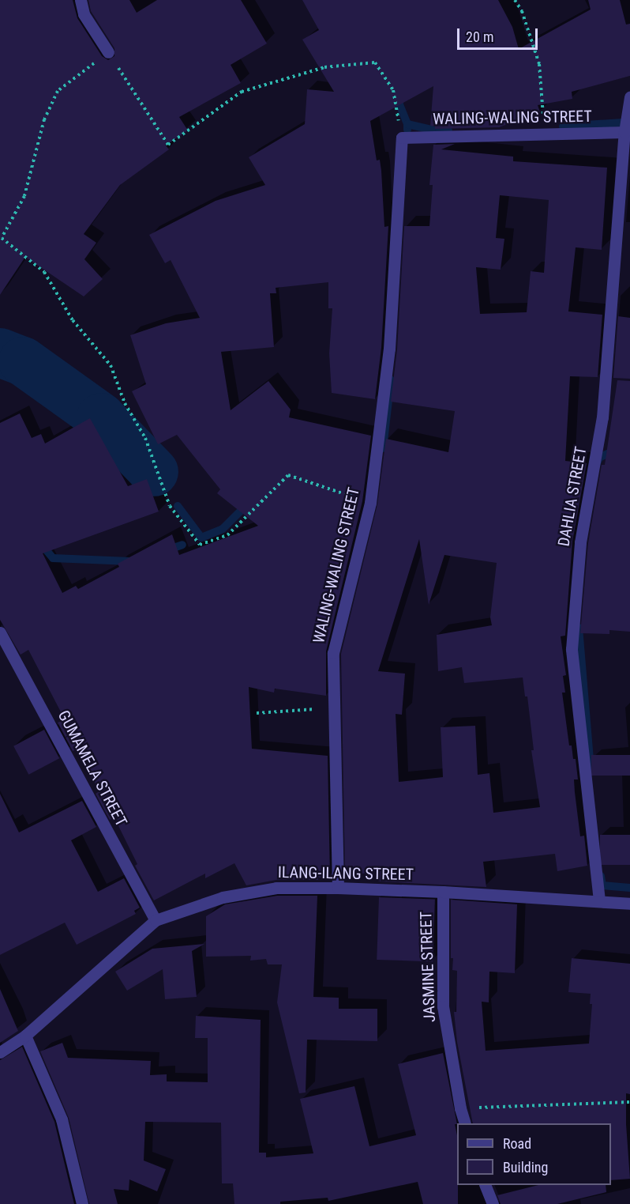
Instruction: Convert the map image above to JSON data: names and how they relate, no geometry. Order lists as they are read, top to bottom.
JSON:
{
  "streets": {
    "street": [
      "WALING-WALING STREET",
      "DAHLIA STREET",
      "GUMAMELA STREET",
      "ILANG-ILANG STREET",
      "JASMINE STREET"
    ]
  },
  "crossings": [
    ["WALING-WALING STREET", "DAHLIA STREET"],
    ["WALING-WALING STREET", "ILANG-ILANG STREET"],
    ["DAHLIA STREET", "ILANG-ILANG STREET"],
    ["GUMAMELA STREET", "ILANG-ILANG STREET"],
    ["ILANG-ILANG STREET", "JASMINE STREET"]
  ],
  "legend": ["Road", "Building"],
  "scale_bar": "20 m"
}
